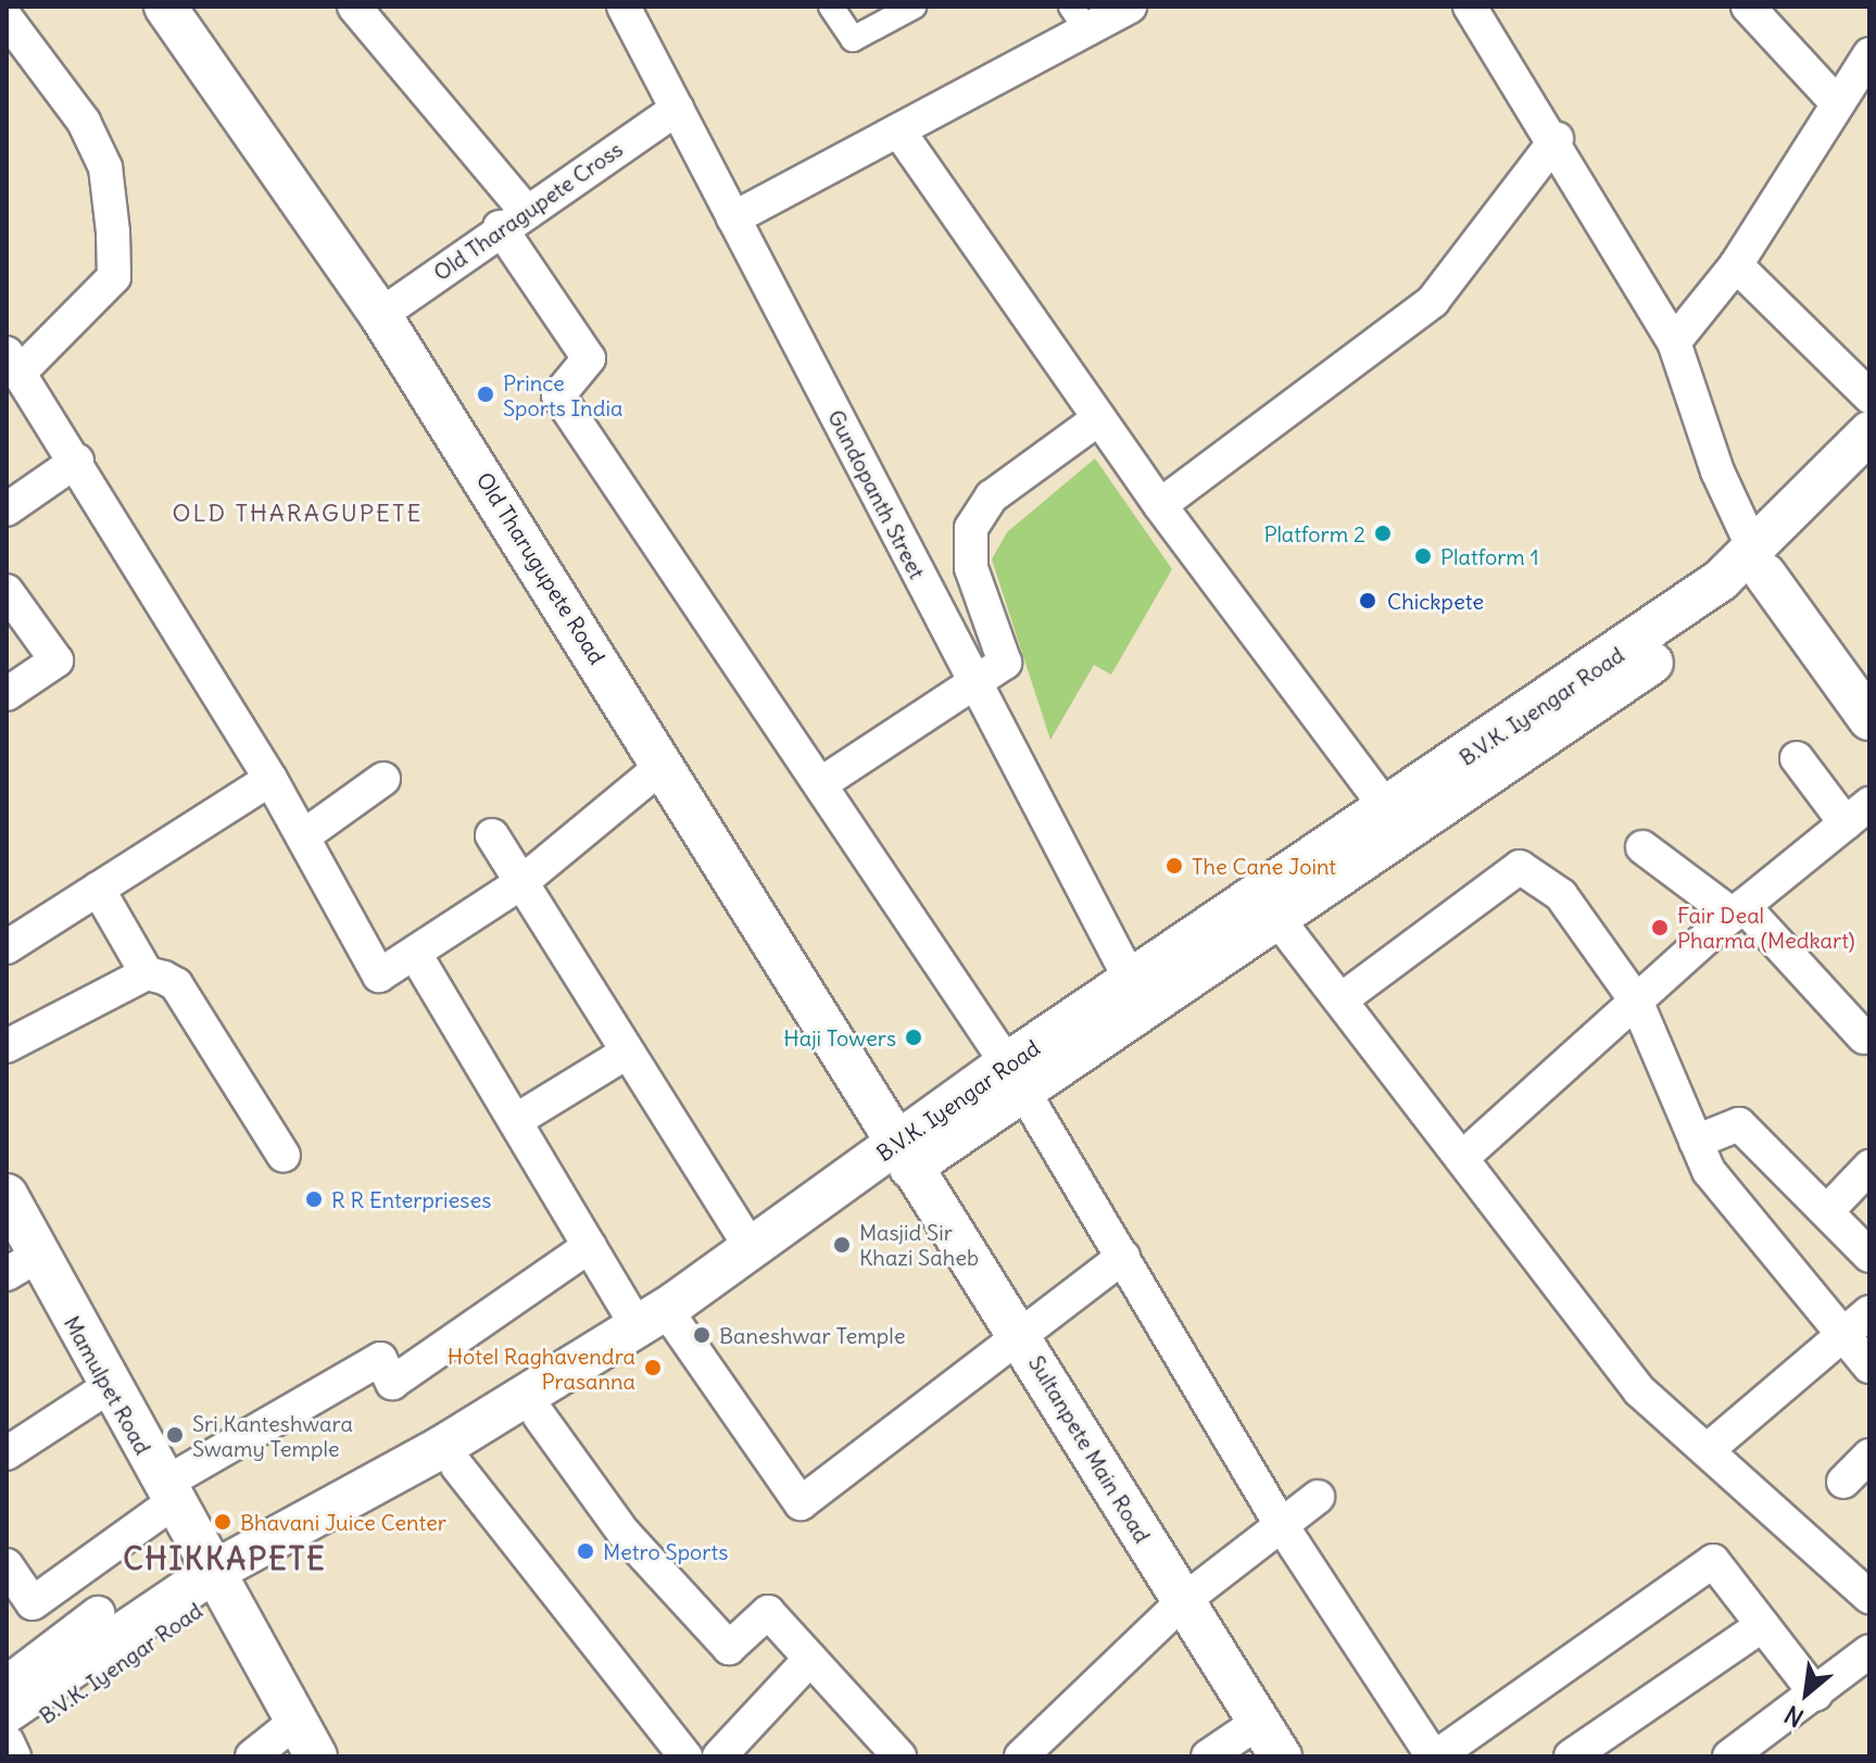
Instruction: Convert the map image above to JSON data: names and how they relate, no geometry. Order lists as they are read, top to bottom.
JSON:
{
  "streets": {
    "street": [
      "Old Tharagupete Cross",
      "Gundopanth Street",
      "Old Tharugupete Road",
      "B.V.K. Iyengar Road",
      "Mamulpet Road",
      "Sultanpete Main Road"
    ]
  },
  "crossings": [
    ["Old Tharagupete Cross", "Gundopanth Street"],
    ["Old Tharagupete Cross", "Old Tharugupete Road"],
    ["Gundopanth Street", "B.V.K. Iyengar Road"],
    ["Old Tharugupete Road", "B.V.K. Iyengar Road"],
    ["Old Tharugupete Road", "Sultanpete Main Road"],
    ["B.V.K. Iyengar Road", "Mamulpet Road"],
    ["B.V.K. Iyengar Road", "Sultanpete Main Road"]
  ],
  "districts": ["OLD THARAGUPETE", "CHIKKAPETE"],
  "places": [
    "Prince Sports India",
    "Platform 2",
    "Platform 1",
    "Chickpete",
    "The Cane Joint",
    "Fair Deal Pharma (Medkart)",
    "Haji Towers",
    "R R Enterprieses",
    "Masjid Sir Khazi Saheb",
    "Baneshwar Temple",
    "Hotel Raghavendra Prasanna",
    "Sri Kanteshwara Swamy Temple",
    "Bhavani Juice Center",
    "Metro Sports"
  ],
  "north": "bottom left"
}
